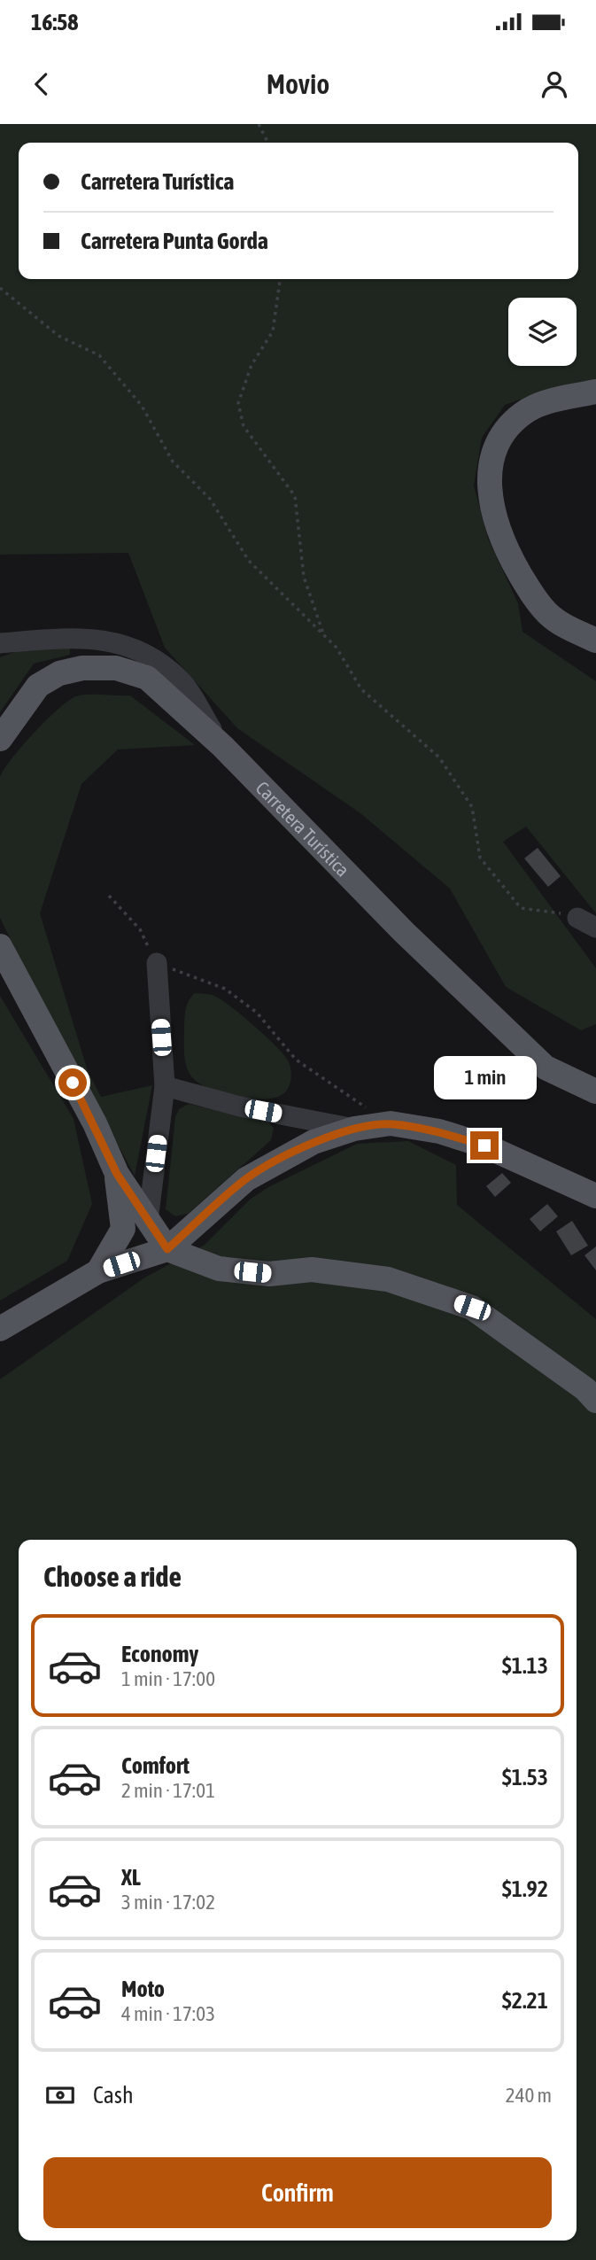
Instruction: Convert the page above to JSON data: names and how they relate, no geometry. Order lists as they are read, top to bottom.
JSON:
{
  "streets": {
    "main road": ["Carretera Turística"]
  },
  "page": {
    "status": "16:58",
    "header": "Movio",
    "banner": ["Carretera Turística", "Carretera Punta Gorda"],
    "bubble": "1 min",
    "heading": "Choose a ride",
    "list": [
      {
        "name": "Economy",
        "note": "1 min · 17:00",
        "value": "$1.13"
      },
      {
        "name": "Comfort",
        "note": "2 min · 17:01",
        "value": "$1.53"
      },
      {
        "name": "XL",
        "note": "3 min · 17:02",
        "value": "$1.92"
      },
      {
        "name": "Moto",
        "note": "4 min · 17:03",
        "value": "$2.21"
      }
    ],
    "pay": ["Cash", "240 m"],
    "buttons": "Confirm"
  }
}
